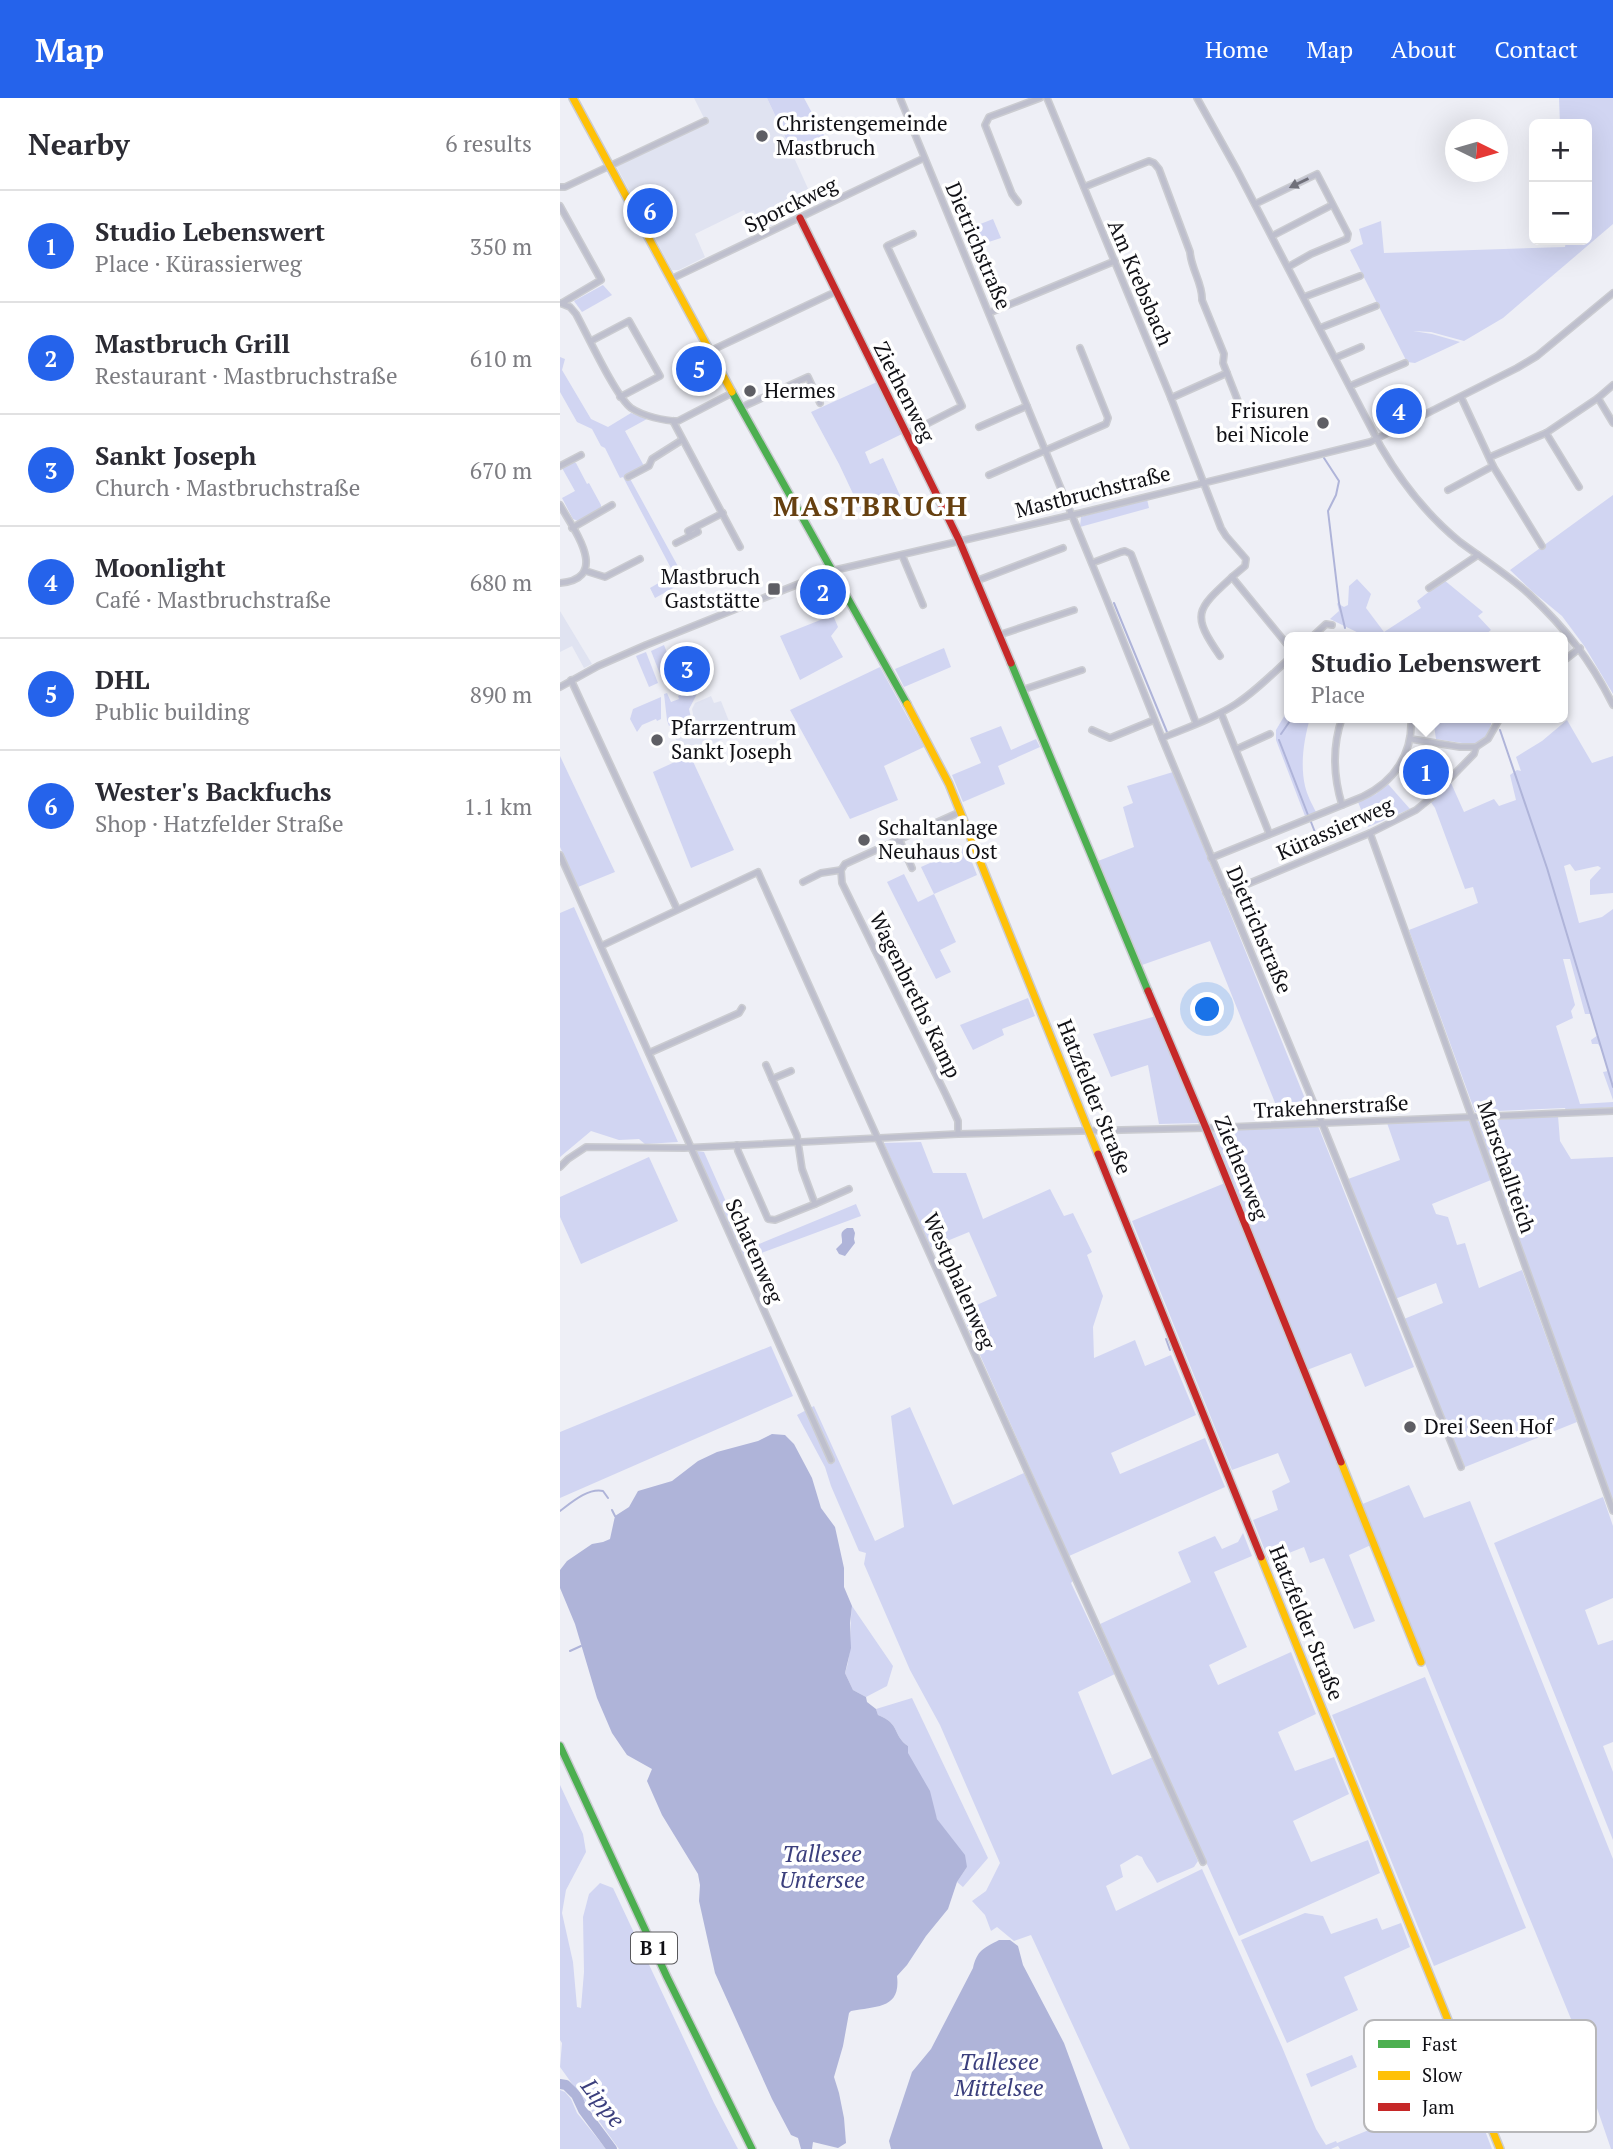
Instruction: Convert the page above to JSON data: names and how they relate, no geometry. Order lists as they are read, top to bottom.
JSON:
{
  "streets": {
    "main road": ["Ziethenweg", "Hatzfelder Straße", "B 1"],
    "street": [
      "Sporckweg",
      "Dietrichstraße",
      "Am Krebsbach",
      "Mastbruchstraße",
      "Kürassierweg",
      "Wagenbreths Kamp",
      "Trakehnerstraße",
      "Marschallteich",
      "Schatenweg",
      "Westphalenweg"
    ]
  },
  "crossings": [
    ["Sporckweg", "Dietrichstraße"],
    ["Sporckweg", "Ziethenweg"],
    ["Sporckweg", "Hatzfelder Straße"],
    ["Dietrichstraße", "Mastbruchstraße"],
    ["Dietrichstraße", "Kürassierweg"],
    ["Dietrichstraße", "Trakehnerstraße"],
    ["Am Krebsbach", "Mastbruchstraße"],
    ["Ziethenweg", "Mastbruchstraße"],
    ["Ziethenweg", "Trakehnerstraße"],
    ["Mastbruchstraße", "Hatzfelder Straße"],
    ["Kürassierweg", "Marschallteich"],
    ["Wagenbreths Kamp", "Trakehnerstraße"],
    ["Hatzfelder Straße", "Trakehnerstraße"],
    ["Trakehnerstraße", "Marschallteich"],
    ["Trakehnerstraße", "Schatenweg"],
    ["Trakehnerstraße", "Westphalenweg"],
    ["Schatenweg", "Westphalenweg"]
  ],
  "districts": ["MASTBRUCH"],
  "water": ["Tallesee Untersee", "Tallesee Mittelsee", "Lippe"],
  "places": {
    "other": [
      "Christengemeinde Mastbruch",
      "Hermes",
      "Frisuren bei Nicole",
      "Pfarrzentrum Sankt Joseph",
      "Schaltanlage Neuhaus Ost",
      "Drei Seen Hof"
    ],
    "transit": ["Mastbruch Gaststätte"]
  },
  "legend": ["Fast", "Slow", "Jam"],
  "north": "right",
  "page": {
    "header": "Map",
    "nav": [
      "Home",
      "Map",
      "About",
      "Contact"
    ],
    "heading": ["Nearby", "6 results"],
    "map_buttons": ["+", "−"],
    "pins": [
      "6",
      "5",
      "4",
      "2",
      "3",
      "1"
    ],
    "list": [
      {
        "mark": "1",
        "name": "Studio Lebenswert",
        "note": "Place · Kürassierweg",
        "value": "350 m"
      },
      {
        "mark": "2",
        "name": "Mastbruch Grill",
        "note": "Restaurant · Mastbruchstraße",
        "value": "610 m"
      },
      {
        "mark": "3",
        "name": "Sankt Joseph",
        "note": "Church · Mastbruchstraße",
        "value": "670 m"
      },
      {
        "mark": "4",
        "name": "Moonlight",
        "note": "Café · Mastbruchstraße",
        "value": "680 m"
      },
      {
        "mark": "5",
        "name": "DHL",
        "note": "Public building",
        "value": "890 m"
      },
      {
        "mark": "6",
        "name": "Wester's Backfuchs",
        "note": "Shop · Hatzfelder Straße",
        "value": "1.1 km"
      }
    ],
    "popup": ["Studio Lebenswert", "Place"]
  }
}
